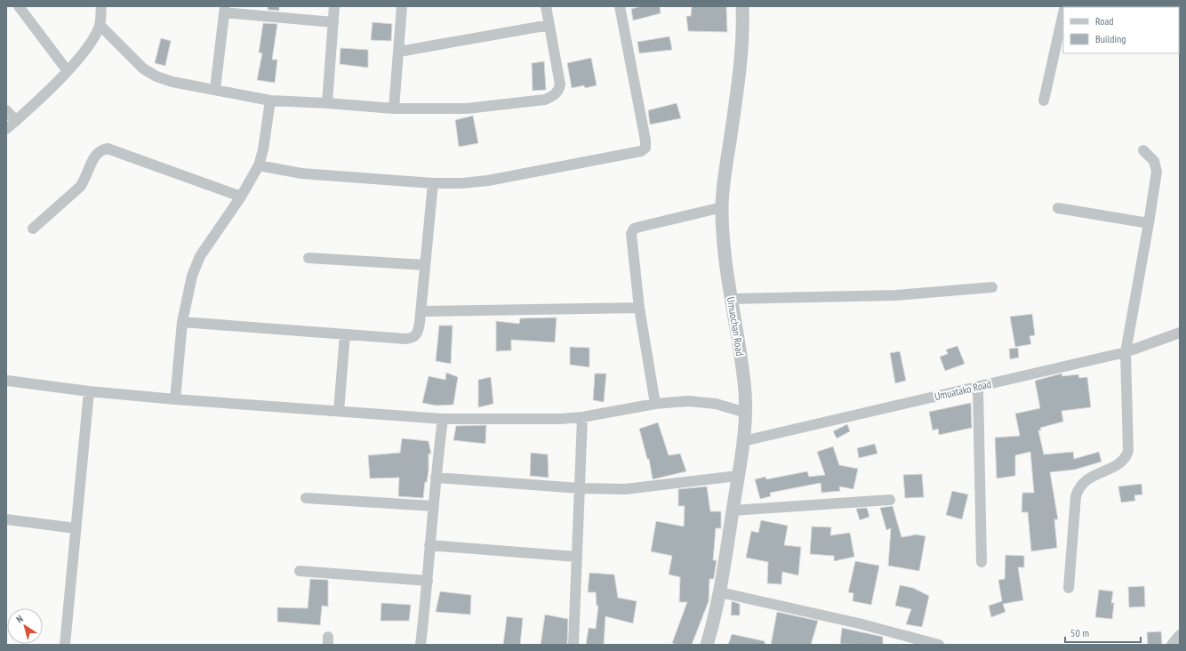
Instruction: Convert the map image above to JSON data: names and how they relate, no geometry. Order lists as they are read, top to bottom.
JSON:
{
  "streets": {
    "street": ["Umuochan Road", "Umuatako Road"]
  },
  "crossings": [
    ["Umuochan Road", "Umuatako Road"]
  ],
  "legend": ["Road", "Building"],
  "scale_bar": "50 m",
  "north": "top left"
}
